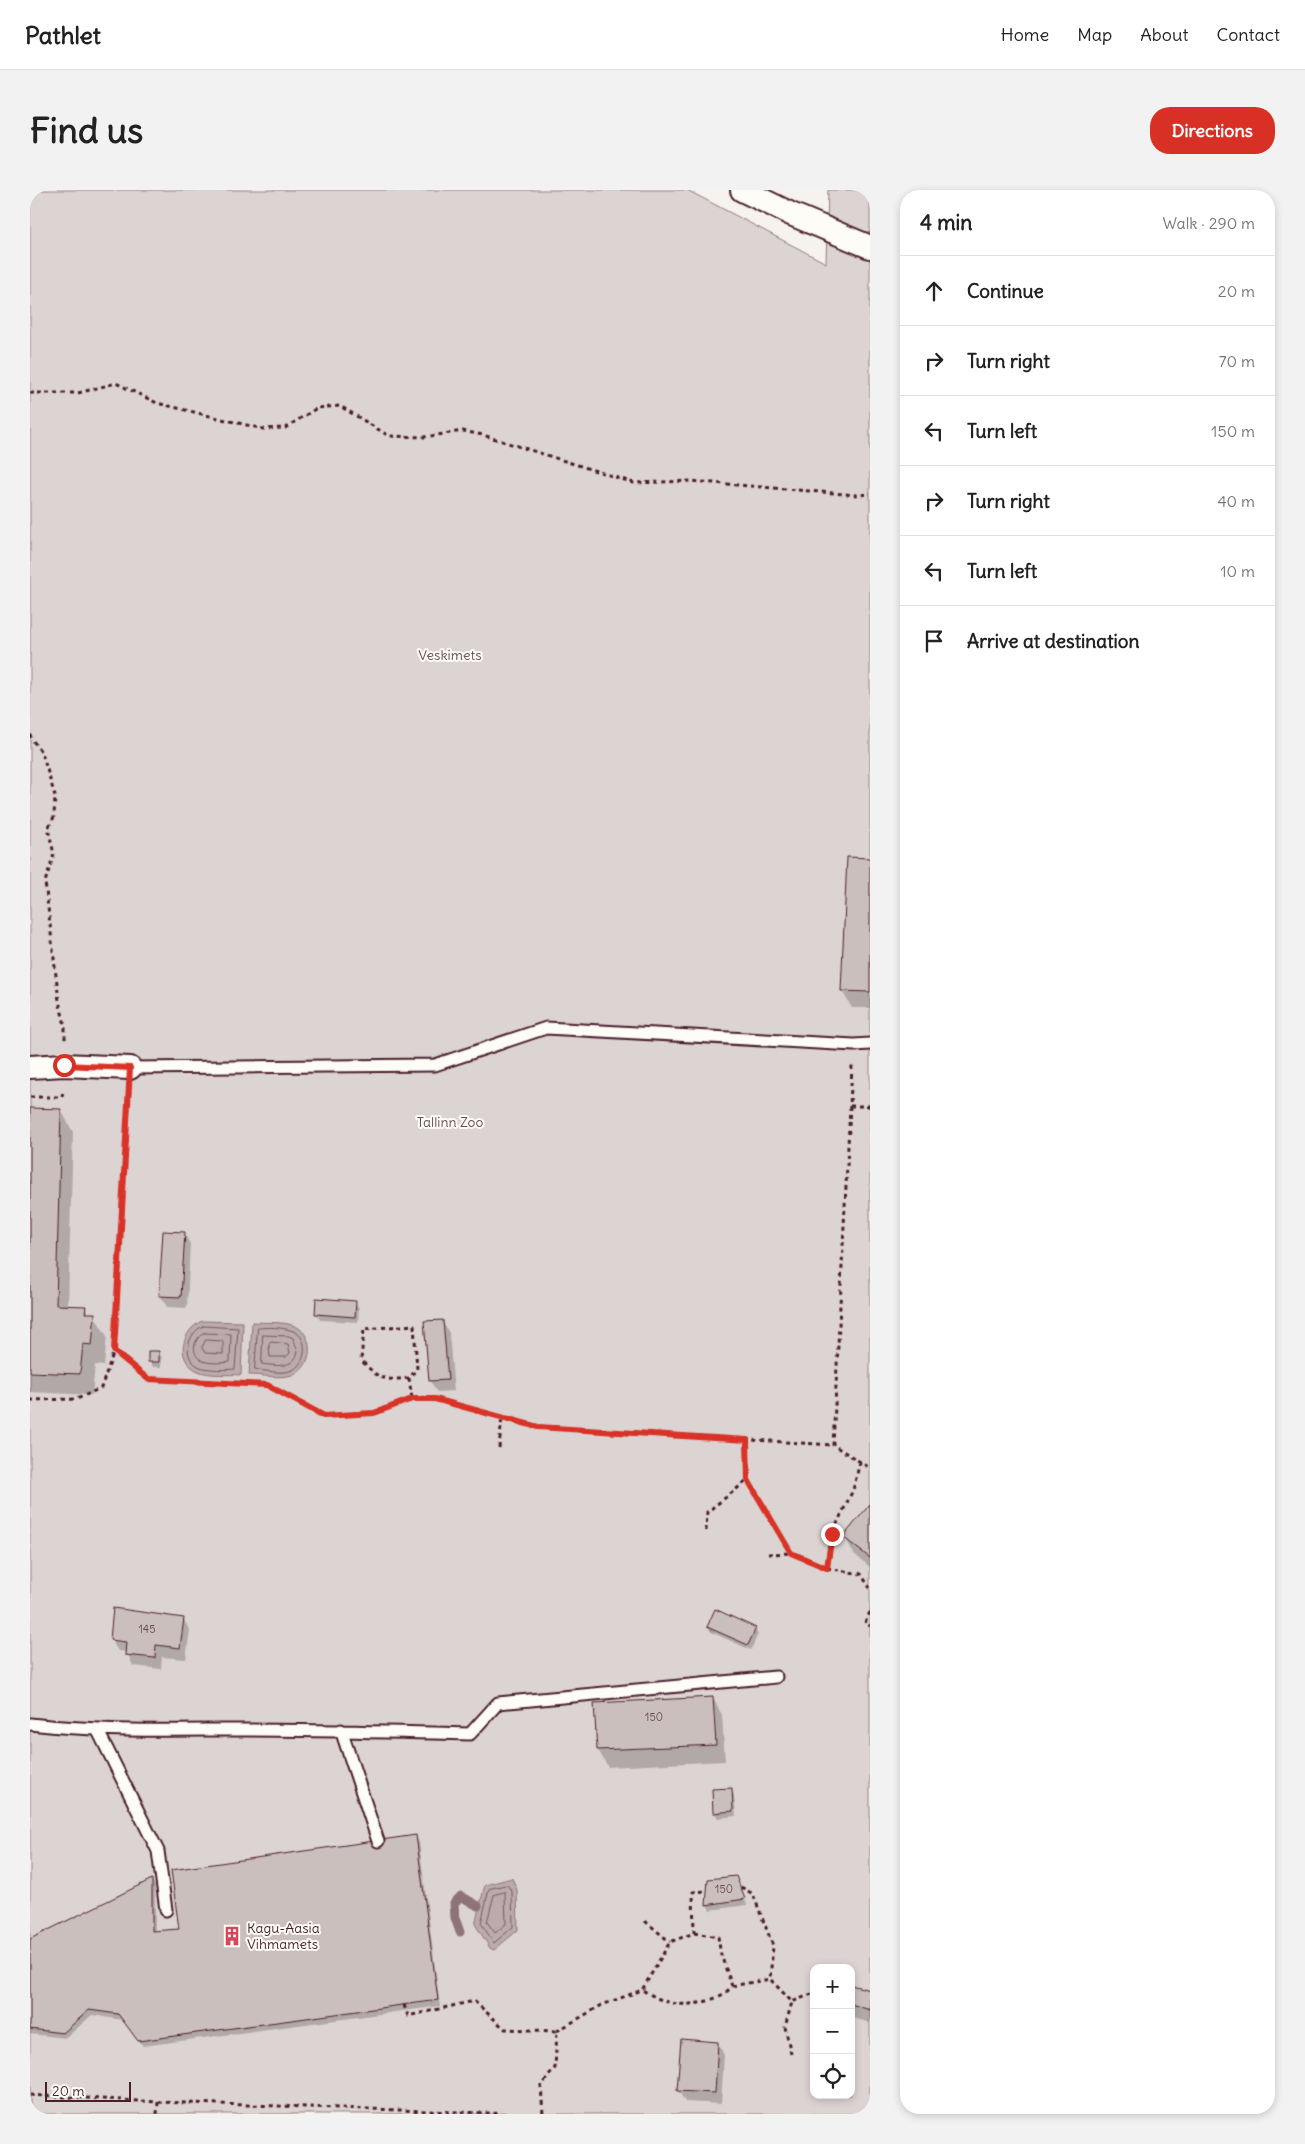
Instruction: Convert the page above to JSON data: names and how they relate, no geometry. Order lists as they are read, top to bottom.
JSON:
{
  "parks": ["Veskimets", "Tallinn Zoo"],
  "places": {
    "building": ["Kagu-Aasia Vihmamets"]
  },
  "house_numbers": ["145", "150", "150"],
  "scale_bar": "20 m",
  "page": {
    "header": "Pathlet",
    "nav": [
      "Home",
      "Map",
      "About",
      "Contact"
    ],
    "buttons": "Directions",
    "title": "Find us",
    "heading": ["4 min", "Walk · 290 m"],
    "list": [
      ["Continue", "20 m"],
      ["Turn right", "70 m"],
      ["Turn left", "150 m"],
      ["Turn right", "40 m"],
      ["Turn left", "10 m"],
      "Arrive at destination"
    ],
    "map_buttons": ["+", "−"],
    "scale": "20 m"
  }
}
